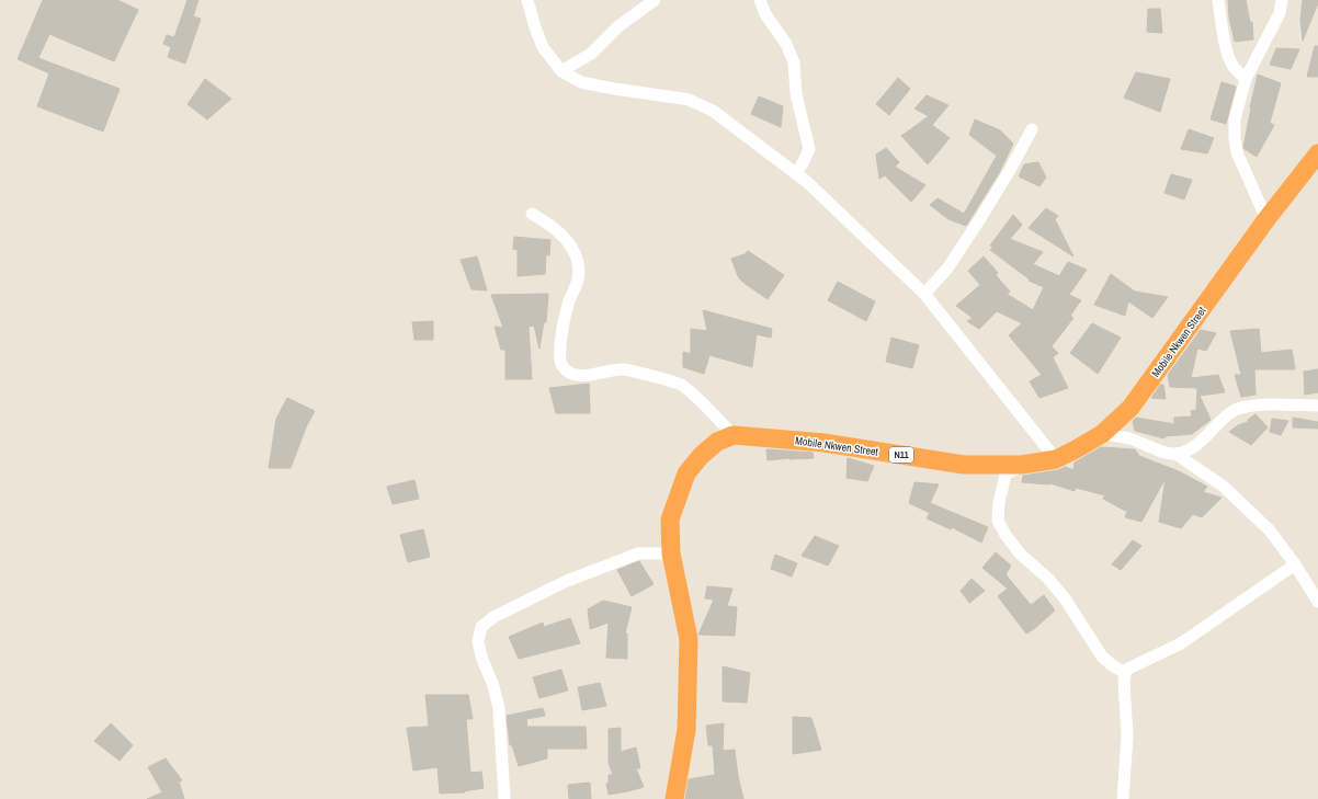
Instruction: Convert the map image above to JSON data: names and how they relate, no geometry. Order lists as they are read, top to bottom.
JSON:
{
  "streets": {
    "highway": ["Mobile Nkwen Street", "N11"]
  }
}
